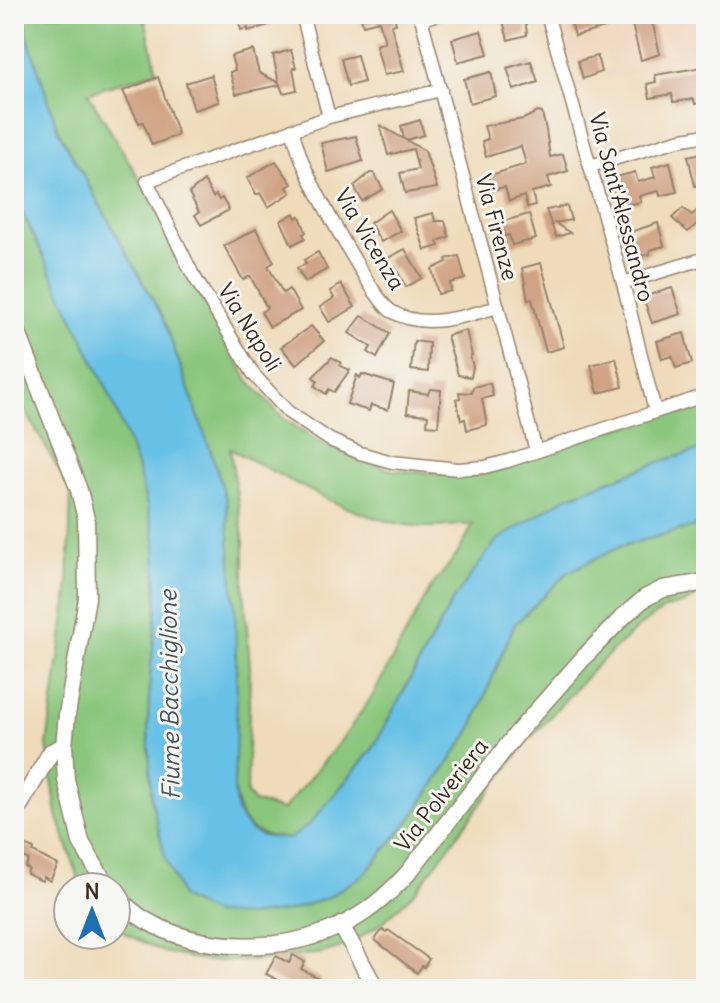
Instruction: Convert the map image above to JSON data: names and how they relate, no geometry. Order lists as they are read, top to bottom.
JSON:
{
  "streets": {
    "street": [
      "Via Sant'Alessandro",
      "Via Firenze",
      "Via Vicenza",
      "Via Napoli",
      "Via Polveriera"
    ]
  },
  "crossings": [
    ["Via Sant'Alessandro", "Via Napoli"],
    ["Via Firenze", "Via Vicenza"],
    ["Via Firenze", "Via Napoli"],
    ["Via Vicenza", "Via Napoli"]
  ],
  "water": ["Fiume Bacchiglione"],
  "north": "top"
}
